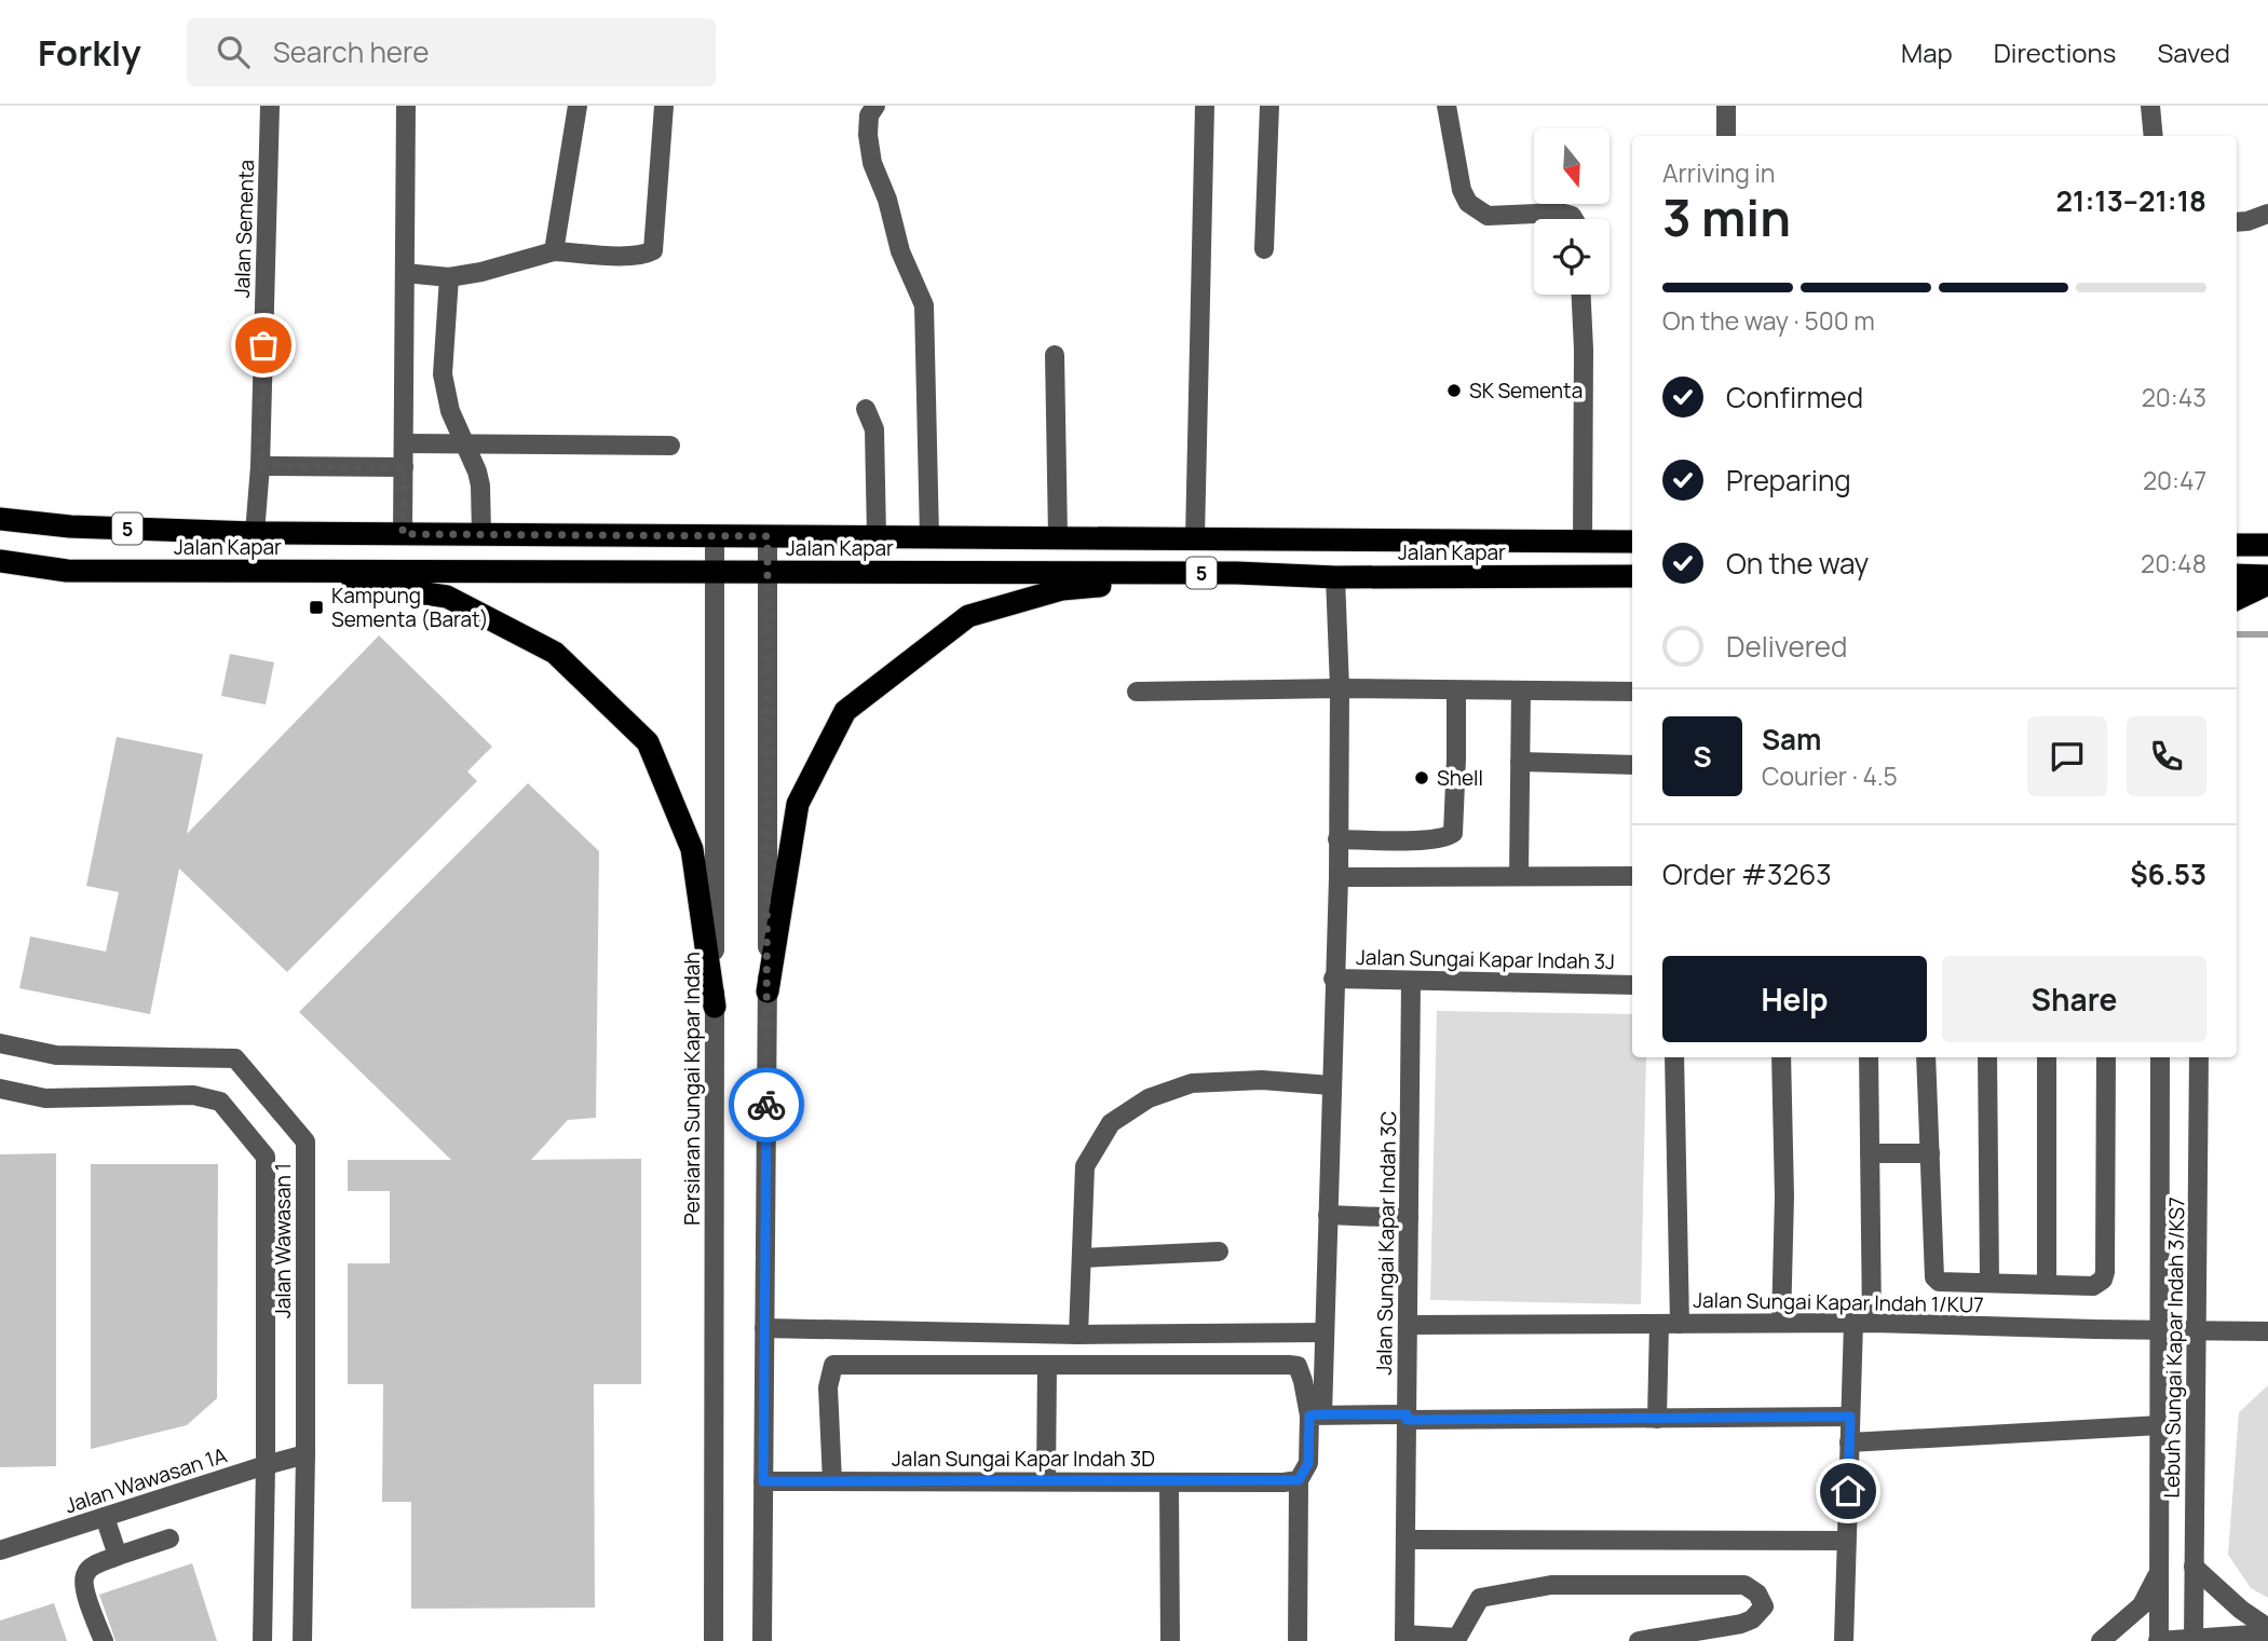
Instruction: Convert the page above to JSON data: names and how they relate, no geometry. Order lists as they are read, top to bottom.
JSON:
{
  "streets": {
    "highway": ["5", "Jalan Kapar"],
    "street": [
      "Jalan Sementa",
      "Jalan Sungai Kapar Indah 3J",
      "Persiaran Sungai Kapar Indah",
      "Jalan Wawasan 1",
      "Jalan Sungai Kapar Indah 3C",
      "Jalan Sungai Kapar Indah 1/KU7",
      "Lebuh Sungai Kapar Indah 3/KS7",
      "Jalan Sungai Kapar Indah 3D",
      "Jalan Wawasan 1A"
    ]
  },
  "crossings": [
    ["Jalan Sementa", "Jalan Kapar"],
    ["Jalan Kapar", "Persiaran Sungai Kapar Indah"],
    ["Jalan Sungai Kapar Indah 3J", "Jalan Sungai Kapar Indah 3C"],
    ["Jalan Wawasan 1", "Jalan Wawasan 1A"],
    ["Jalan Sungai Kapar Indah 3C", "Jalan Sungai Kapar Indah 1/KU7"],
    ["Jalan Sungai Kapar Indah 1/KU7", "Lebuh Sungai Kapar Indah 3/KS7"]
  ],
  "places": {
    "other": ["SK Sementa", "Shell"],
    "transit": ["Kampung Sementa (Barat)"]
  },
  "north": "bottom",
  "page": {
    "header": "Forkly",
    "search": "Search here",
    "nav": ["Map", "Directions", "Saved"],
    "heading": ["3 min", "Arriving in", "21:13–21:18"],
    "panel": [
      "Sam",
      "Courier · 4.5",
      "Order #3263",
      "$6.53"
    ],
    "bar": "On the way · 500 m",
    "list": [
      ["Confirmed", "20:43"],
      ["Preparing", "20:47"],
      ["On the way", "20:48"],
      "Delivered"
    ],
    "round": "S",
    "buttons": ["Help", "Share"]
  }
}
